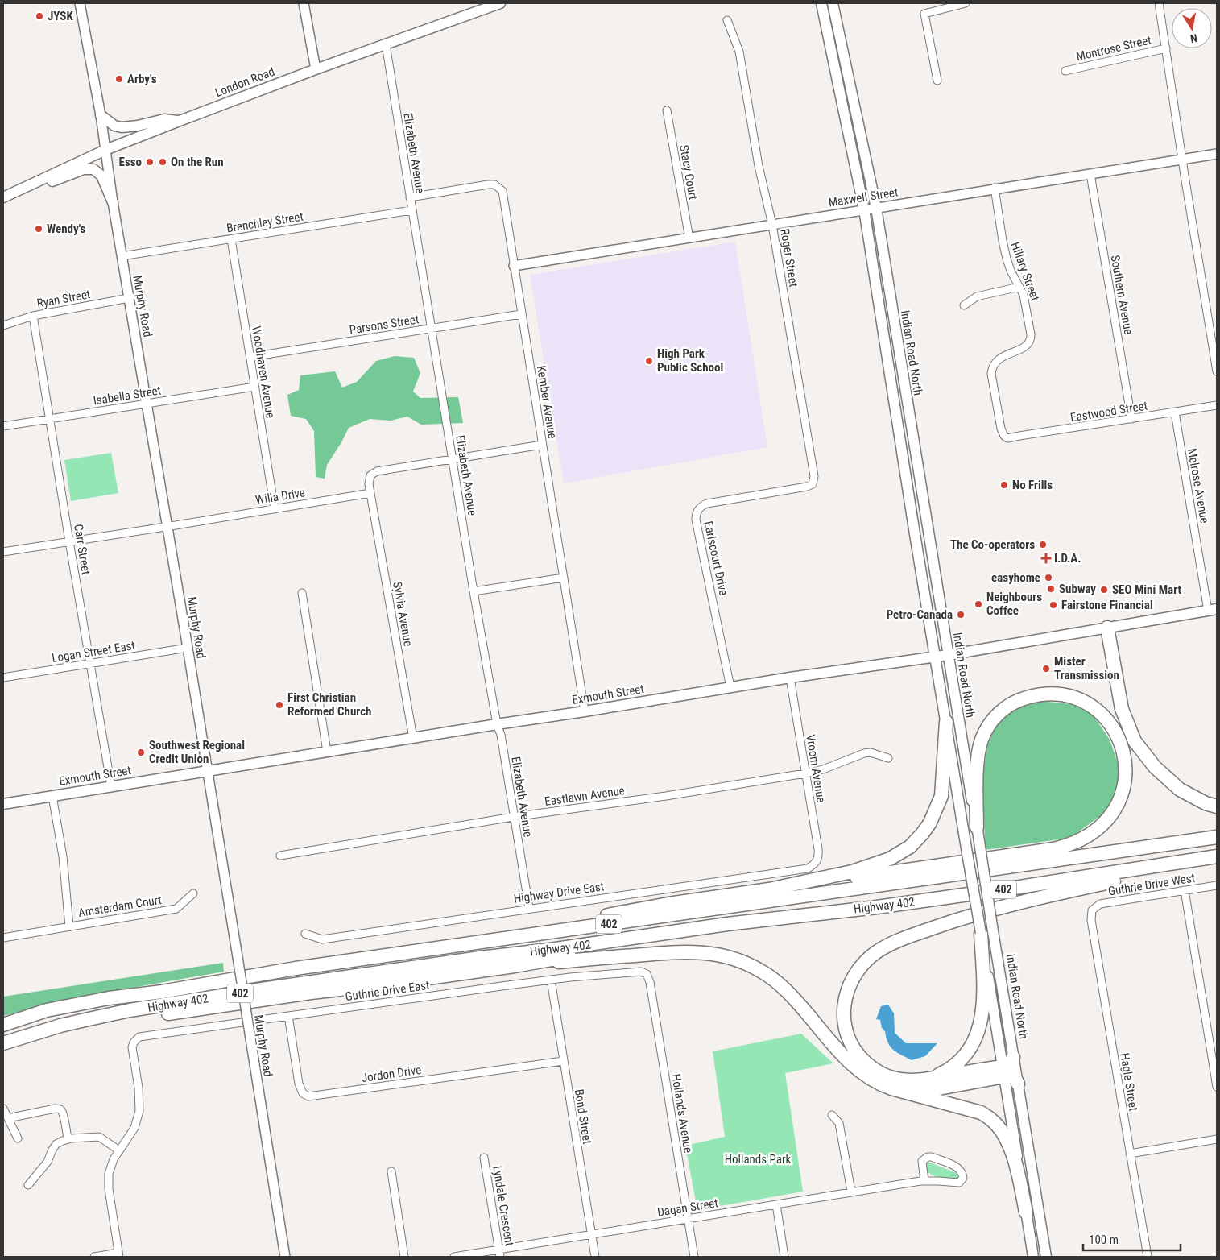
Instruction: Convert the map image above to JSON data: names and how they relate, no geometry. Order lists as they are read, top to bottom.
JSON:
{
  "streets": {
    "highway": ["402", "Highway 402"],
    "main road": ["London Road", "Indian Road North", "Exmouth Street"],
    "street": [
      "Montrose Street",
      "Elizabeth Avenue",
      "Stacy Court",
      "Maxwell Street",
      "Brenchley Street",
      "Roger Street",
      "Hillary Street",
      "Southern Avenue",
      "Ryan Street",
      "Murphy Road",
      "Parsons Street",
      "Woodhaven Avenue",
      "Isabella Street",
      "Kember Avenue",
      "Eastwood Street",
      "Melrose Avenue",
      "Willa Drive",
      "Carr Street",
      "Earlscourt Drive",
      "Sylvia Avenue",
      "Logan Street East",
      "Vroom Avenue",
      "Eastlawn Avenue",
      "Guthrie Drive West",
      "Highway Drive East",
      "Amsterdam Court",
      "Guthrie Drive East",
      "Jordon Drive",
      "Hagle Street",
      "Hollands Avenue",
      "Bond Street",
      "Lyndale Crescent",
      "Dagan Street"
    ]
  },
  "crossings": [
    ["London Road", "Elizabeth Avenue"],
    ["London Road", "Murphy Road"],
    ["Elizabeth Avenue", "Brenchley Street"],
    ["Elizabeth Avenue", "Parsons Street"],
    ["Elizabeth Avenue", "Kember Avenue"],
    ["Elizabeth Avenue", "Exmouth Street"],
    ["Elizabeth Avenue", "Eastlawn Avenue"],
    ["Elizabeth Avenue", "Highway Drive East"],
    ["Stacy Court", "Maxwell Street"],
    ["Maxwell Street", "Roger Street"],
    ["Maxwell Street", "Hillary Street"],
    ["Maxwell Street", "Southern Avenue"],
    ["Maxwell Street", "Indian Road North"],
    ["Maxwell Street", "Kember Avenue"],
    ["Brenchley Street", "Murphy Road"],
    ["Brenchley Street", "Woodhaven Avenue"],
    ["Roger Street", "Earlscourt Drive"],
    ["Hillary Street", "Eastwood Street"],
    ["Southern Avenue", "Eastwood Street"],
    ["Ryan Street", "Murphy Road"],
    ["Ryan Street", "Carr Street"],
    ["Murphy Road", "Isabella Street"],
    ["Murphy Road", "Willa Drive"],
    ["Murphy Road", "Logan Street East"],
    ["Murphy Road", "Exmouth Street"],
    ["Parsons Street", "Woodhaven Avenue"],
    ["Parsons Street", "Kember Avenue"],
    ["Indian Road North", "Exmouth Street"],
    ["Woodhaven Avenue", "Isabella Street"],
    ["Woodhaven Avenue", "Willa Drive"],
    ["Isabella Street", "Carr Street"],
    ["Kember Avenue", "Exmouth Street"],
    ["Eastwood Street", "Melrose Avenue"],
    ["Melrose Avenue", "Exmouth Street"],
    ["Willa Drive", "Carr Street"],
    ["Willa Drive", "Sylvia Avenue"],
    ["Carr Street", "Logan Street East"],
    ["Carr Street", "Exmouth Street"],
    ["Earlscourt Drive", "Exmouth Street"],
    ["Sylvia Avenue", "Exmouth Street"],
    ["Exmouth Street", "Vroom Avenue"],
    ["Exmouth Street", "Amsterdam Court"],
    ["Vroom Avenue", "Eastlawn Avenue"],
    ["Vroom Avenue", "Highway Drive East"],
    ["Guthrie Drive West", "Hagle Street"],
    ["Guthrie Drive East", "Jordon Drive"],
    ["Guthrie Drive East", "Hollands Avenue"],
    ["Guthrie Drive East", "Bond Street"],
    ["Jordon Drive", "Bond Street"],
    ["Hollands Avenue", "Dagan Street"],
    ["Bond Street", "Dagan Street"],
    ["Lyndale Crescent", "Dagan Street"]
  ],
  "parks": ["Hollands Park"],
  "places": {
    "other": [
      "JYSK",
      "Arby's",
      "Esso",
      "On the Run",
      "Wendy's",
      "High Park Public School",
      "No Frills",
      "The Co-operators",
      "easyhome",
      "Subway",
      "SEO Mini Mart",
      "Neighbours Coffee",
      "Fairstone Financial",
      "Petro-Canada",
      "Mister Transmission",
      "First Christian Reformed Church",
      "Southwest Regional Credit Union"
    ],
    "health": ["I.D.A."]
  },
  "scale_bar": "100 m",
  "north": "bottom"
}
